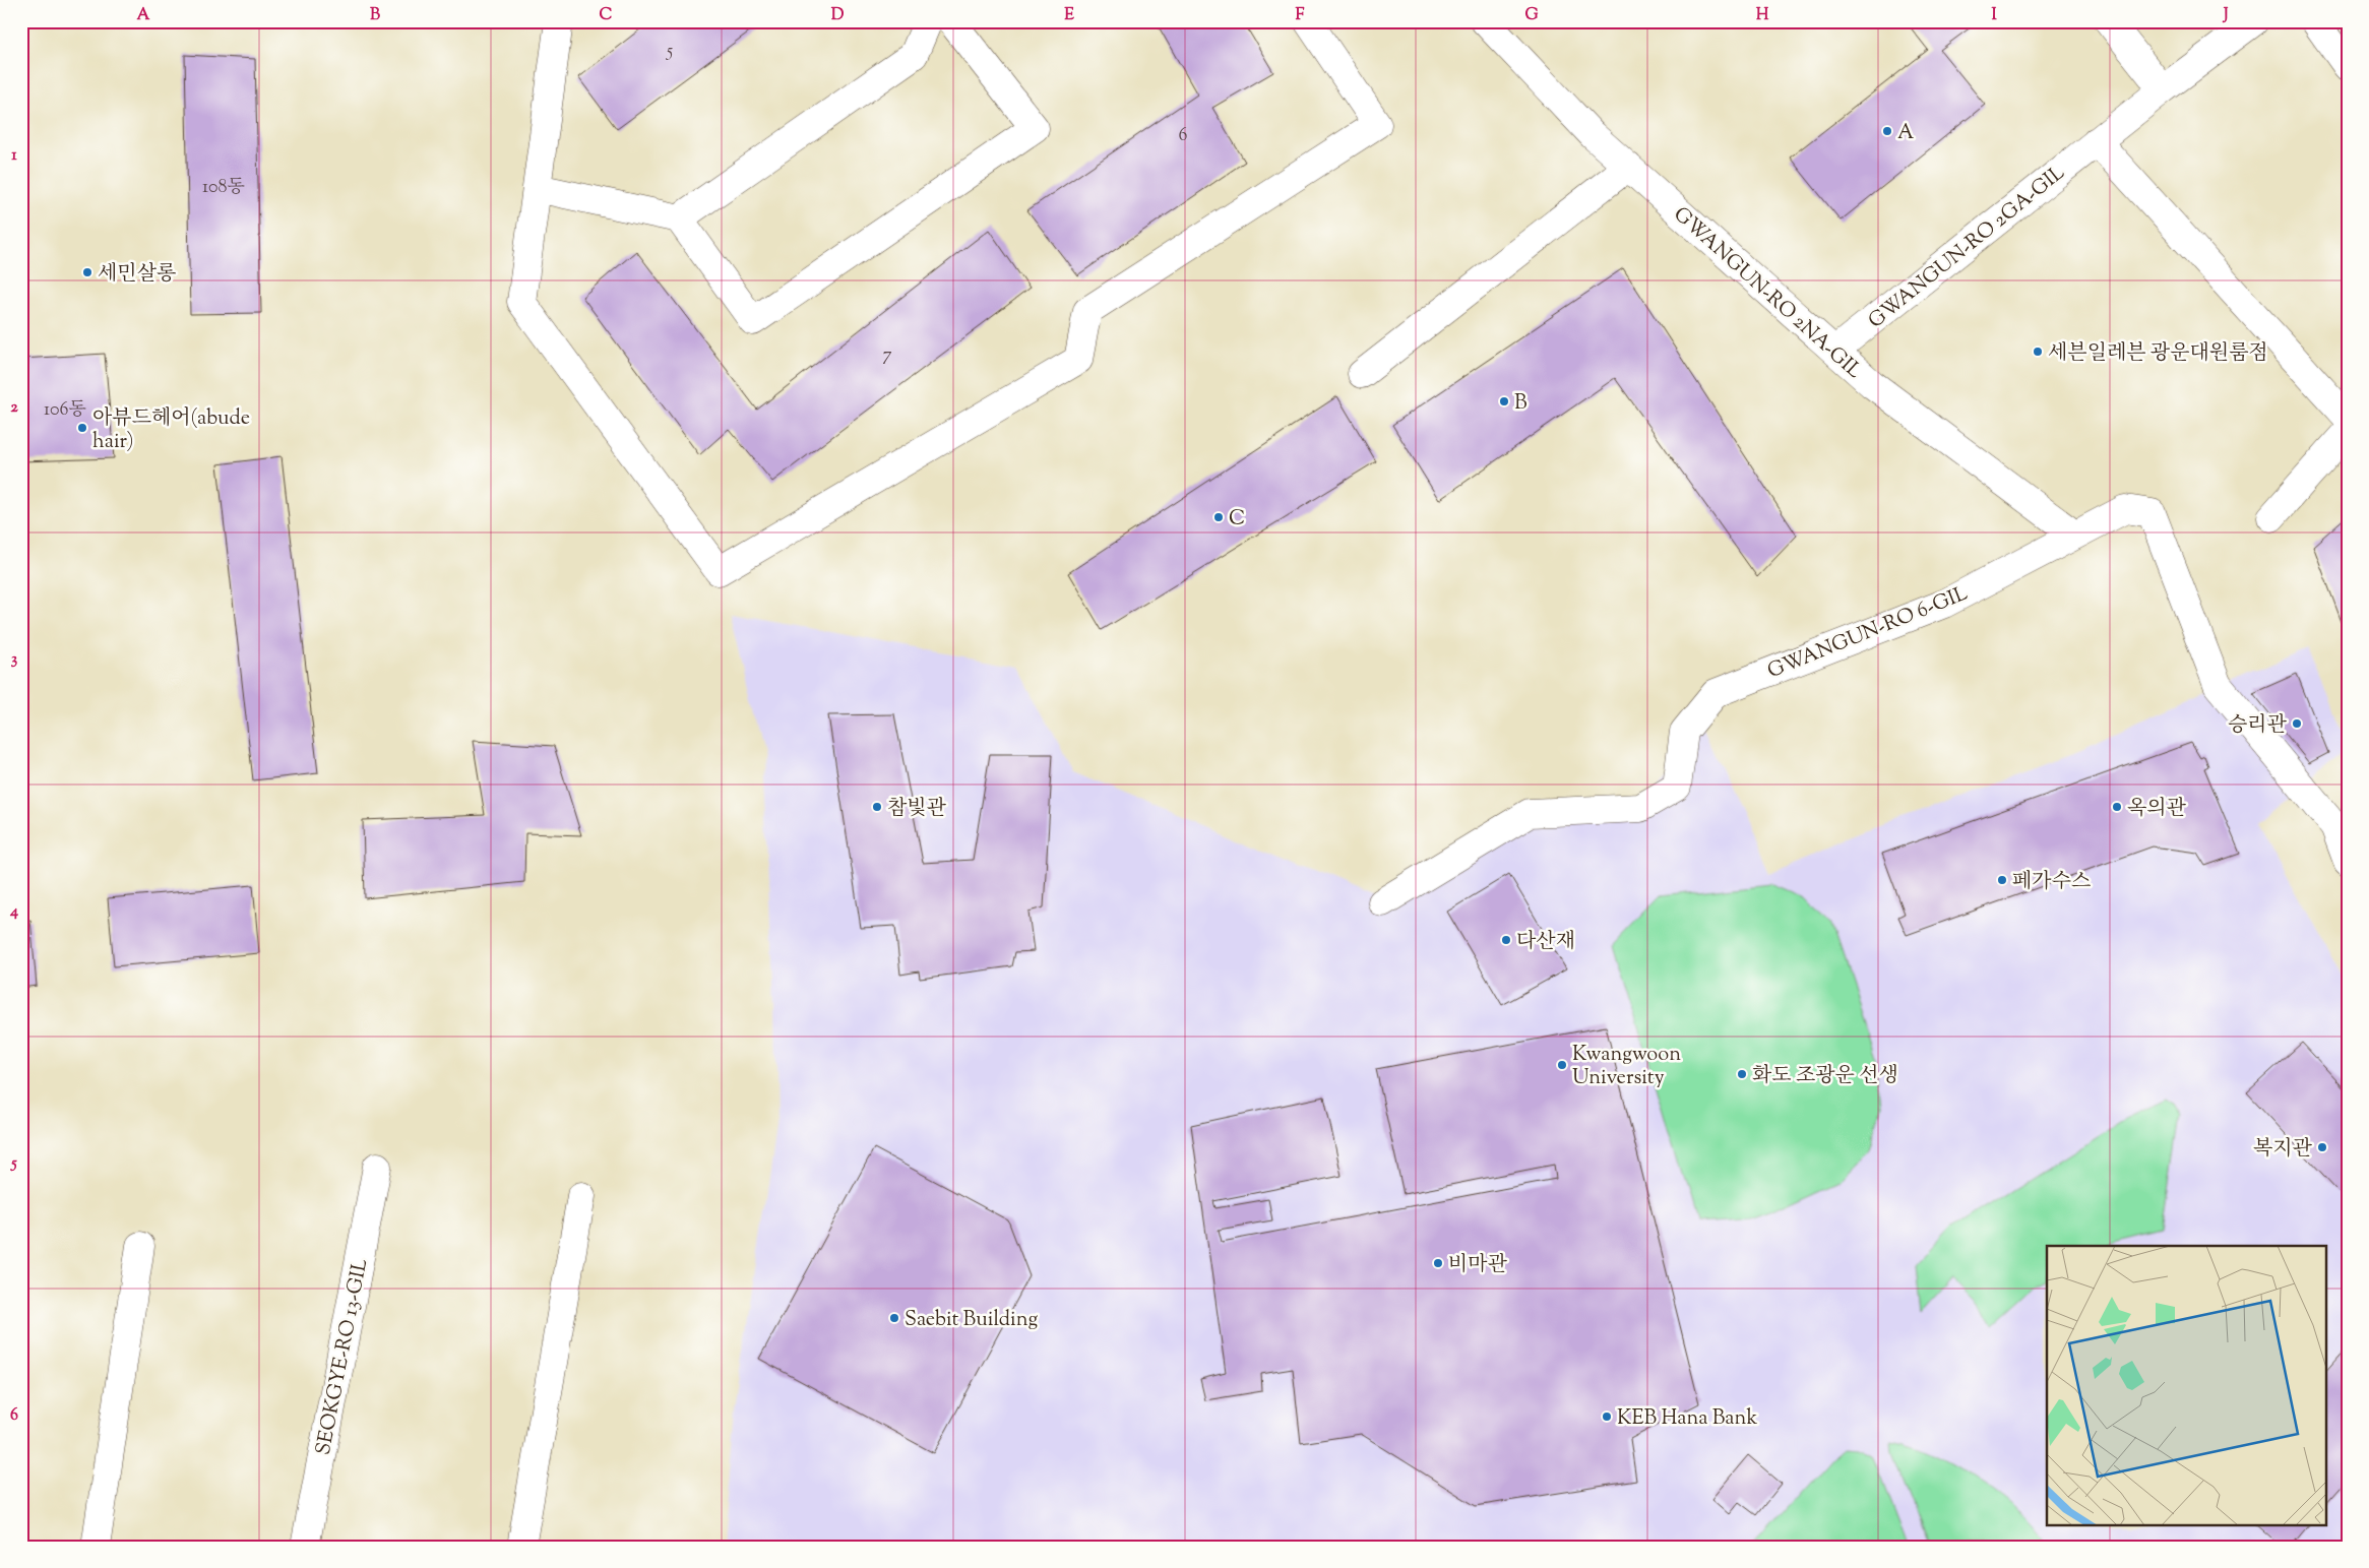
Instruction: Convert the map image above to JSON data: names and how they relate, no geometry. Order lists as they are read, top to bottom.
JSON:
{
  "streets": {
    "street": [
      "GWANGUN-RO 2GA-GIL",
      "GWANGUN-RO 2NA-GIL",
      "GWANGUN-RO 6-GIL",
      "SEOKGYE-RO 13-GIL"
    ]
  },
  "crossings": [
    ["GWANGUN-RO 2GA-GIL", "GWANGUN-RO 2NA-GIL"],
    ["GWANGUN-RO 2NA-GIL", "GWANGUN-RO 6-GIL"]
  ],
  "places": [
    "A",
    "세민살롱",
    "세븐일레븐 광운대원룸점",
    "B",
    "아뷰드헤어(abude hair)",
    "C",
    "승리관",
    "참빛관",
    "옥의관",
    "페가수스",
    "다산재",
    "Kwangwoon University",
    "화도 조광운 선생",
    "복지관",
    "비마관",
    "Saebit Building",
    "KEB Hana Bank"
  ],
  "house_numbers": [
    "5",
    "6",
    "108동",
    "7",
    "106동"
  ],
  "grid": {
    "columns": [
      "A",
      "B",
      "C",
      "D",
      "E",
      "F",
      "G",
      "H",
      "I",
      "J"
    ],
    "rows": [
      "1",
      "2",
      "3",
      "4",
      "5",
      "6"
    ]
  }
}
